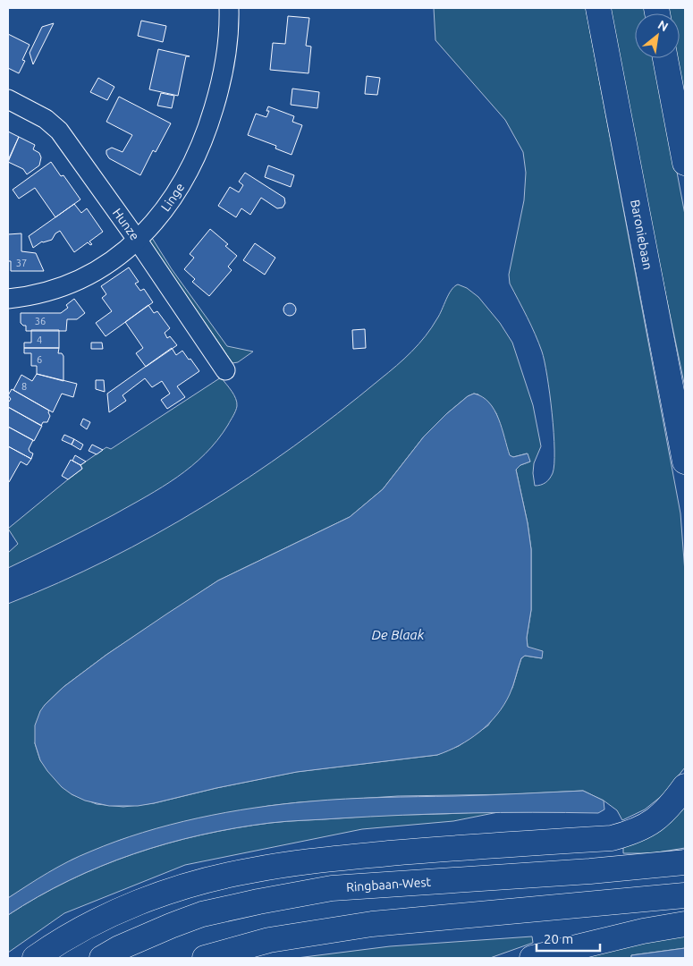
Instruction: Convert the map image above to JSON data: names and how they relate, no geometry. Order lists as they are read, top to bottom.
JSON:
{
  "streets": {
    "main road": ["Baroniebaan", "Ringbaan-West"],
    "street": ["Linge", "Hunze"]
  },
  "crossings": [
    ["Linge", "Hunze"]
  ],
  "water": ["De Blaak"],
  "house_numbers": [
    "37",
    "36",
    "4",
    "6",
    "8"
  ],
  "scale_bar": "20 m",
  "north": "top right"
}
